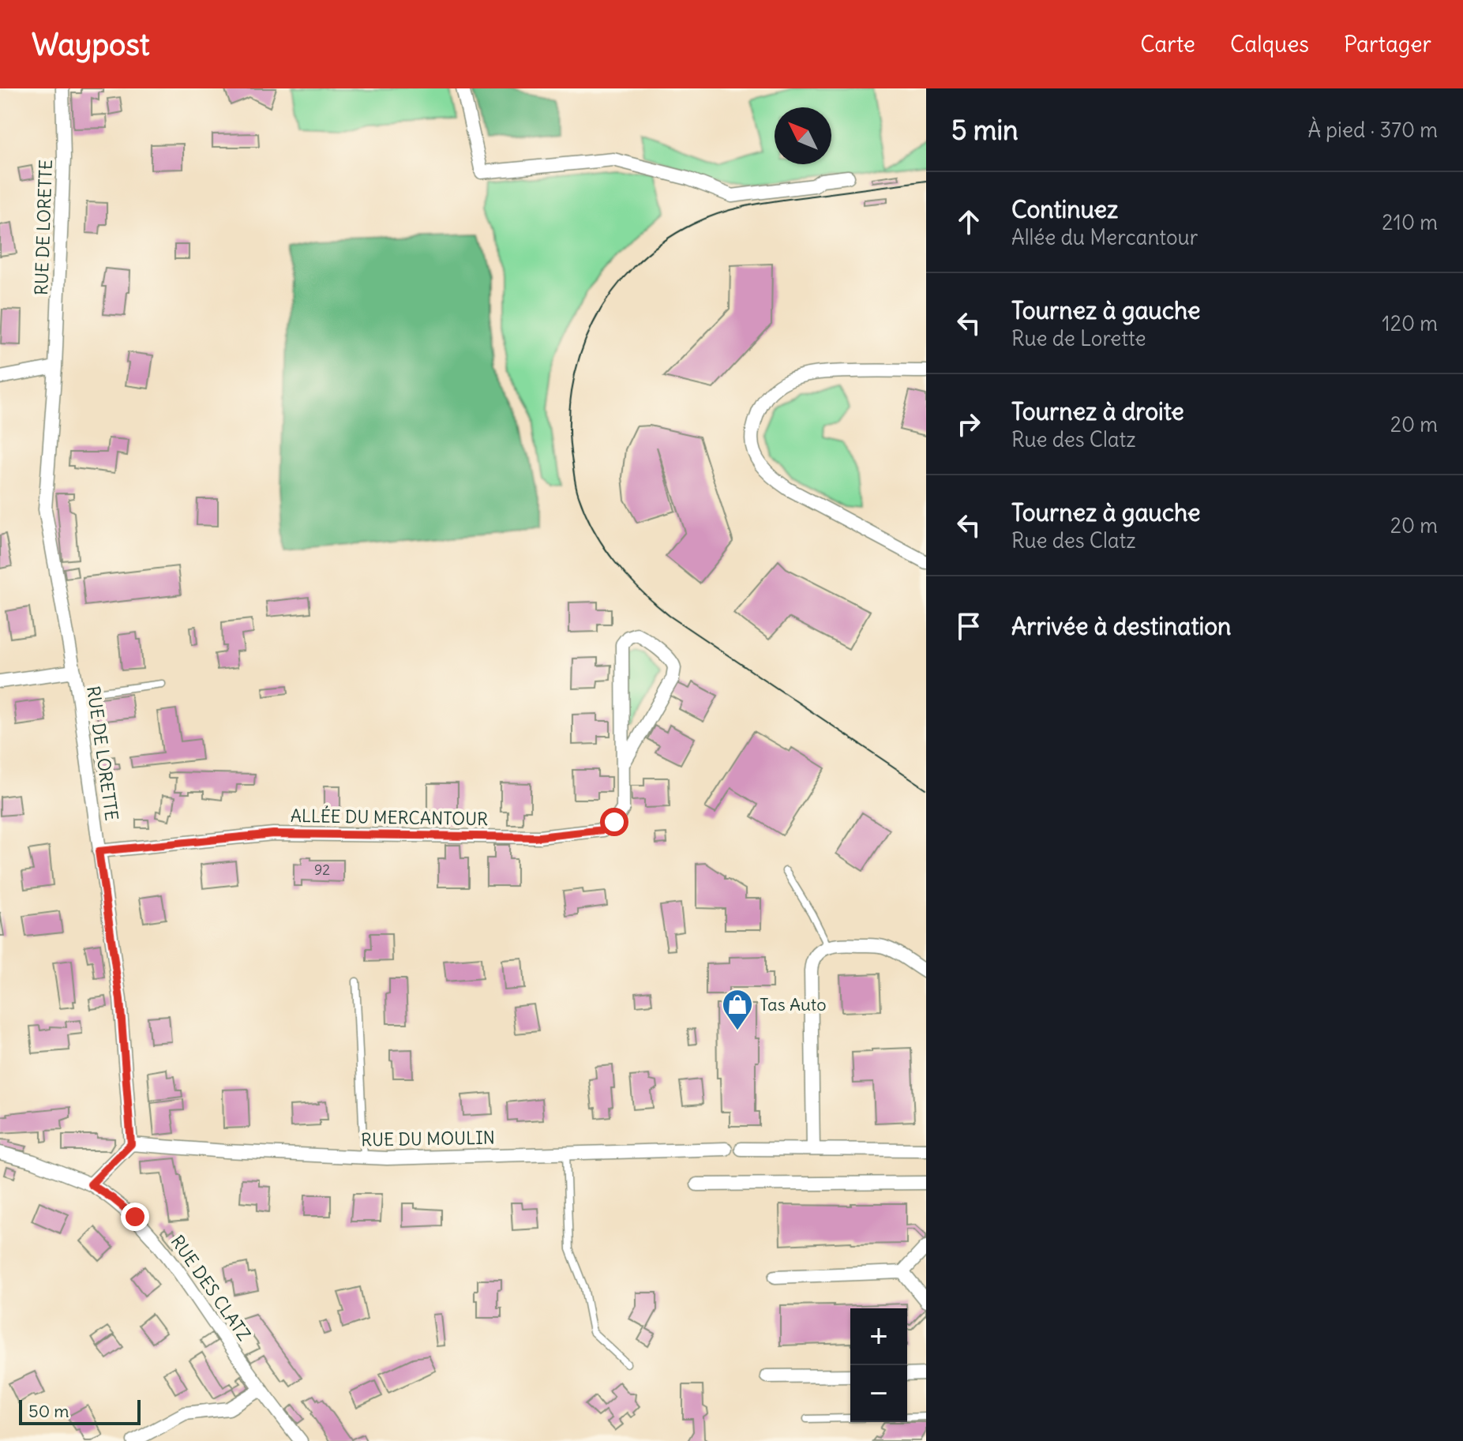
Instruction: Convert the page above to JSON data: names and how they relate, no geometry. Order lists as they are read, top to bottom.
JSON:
{
  "streets": {
    "street": [
      "RUE DE LORETTE",
      "ALLÉE DU MERCANTOUR",
      "RUE DU MOULIN",
      "RUE DES CLATZ"
    ]
  },
  "crossings": [
    ["RUE DE LORETTE", "ALLÉE DU MERCANTOUR"],
    ["RUE DE LORETTE", "RUE DU MOULIN"]
  ],
  "places": {
    "shop": ["Tas Auto"]
  },
  "house_numbers": ["92"],
  "scale_bar": "50 m",
  "north": "top left",
  "page": {
    "header": "Waypost",
    "nav": ["Carte", "Calques", "Partager"],
    "heading": ["5 min", "À pied · 370 m"],
    "list": [
      ["Continuez", "Allée du Mercantour", "210 m"],
      ["Tournez à gauche", "Rue de Lorette", "120 m"],
      ["Tournez à droite", "Rue des Clatz", "20 m"],
      ["Tournez à gauche", "Rue des Clatz", "20 m"],
      "Arrivée à destination"
    ],
    "map_buttons": ["+", "−"],
    "scale": "50 m"
  }
}
